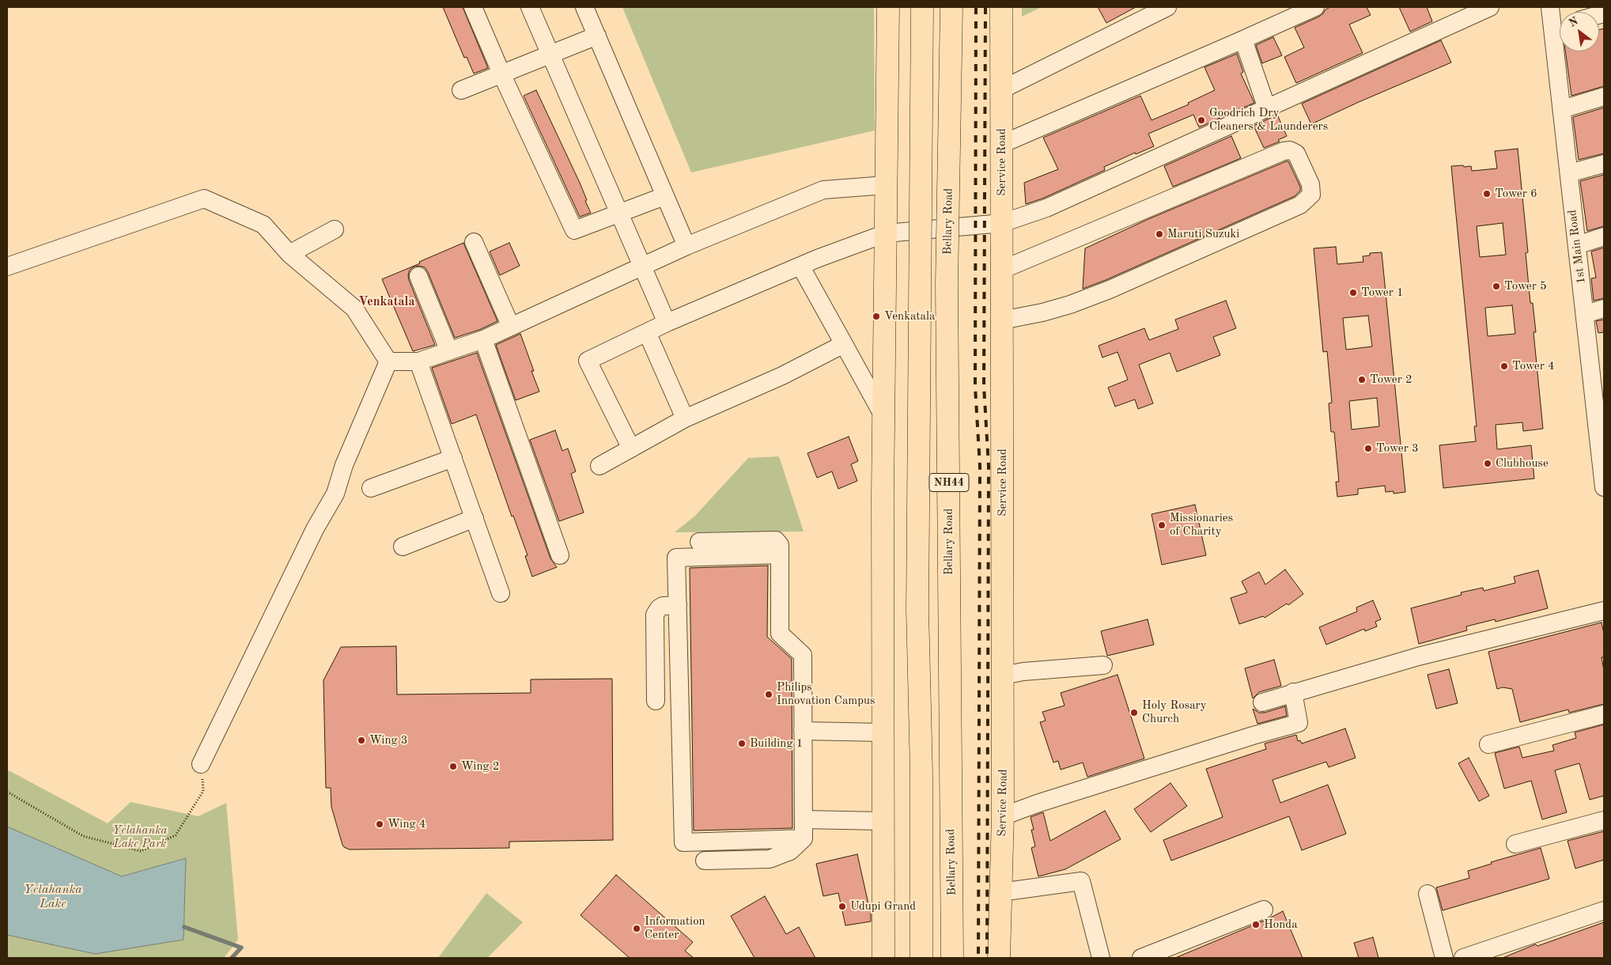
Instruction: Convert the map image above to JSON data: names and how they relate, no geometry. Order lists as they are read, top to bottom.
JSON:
{
  "streets": {
    "main road": ["Service Road", "Bellary Road", "NH44"],
    "street": ["1st Main Road"]
  },
  "districts": ["Venkatala"],
  "water": ["Yelahanka Lake"],
  "parks": ["Yelahanka Lake Park"],
  "places": [
    "Goodrich Dry Cleaners & Launderers",
    "Tower 6",
    "Maruti Suzuki",
    "Tower 5",
    "Tower 1",
    "Venkatala",
    "Tower 4",
    "Tower 2",
    "Tower 3",
    "Clubhouse",
    "Missionaries of Charity",
    "Philips Innovation Campus",
    "Holy Rosary Church",
    "Wing 3",
    "Building 1",
    "Wing 2",
    "Wing 4",
    "Udupi Grand",
    "Honda",
    "Information Center"
  ],
  "north": "top left"
}
